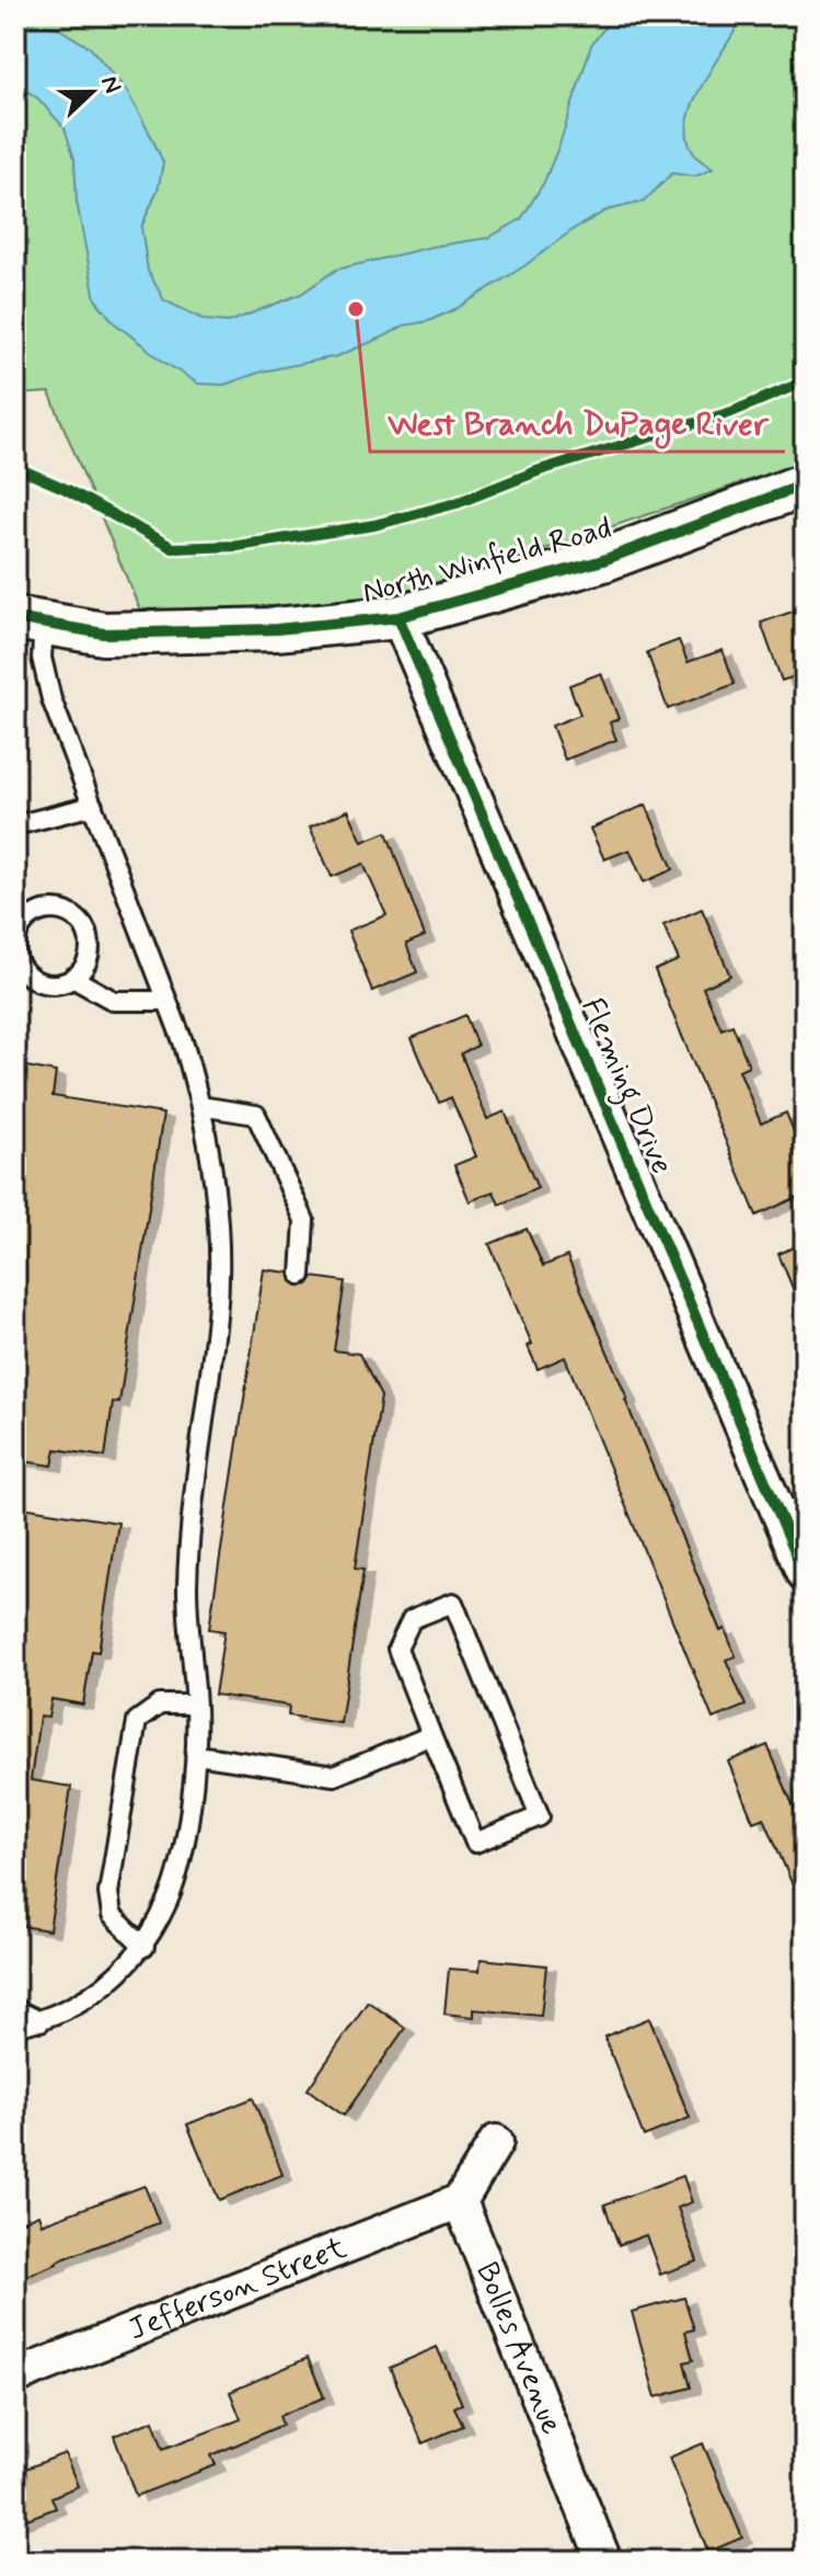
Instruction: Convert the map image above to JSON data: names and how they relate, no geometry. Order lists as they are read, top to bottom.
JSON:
{
  "streets": {
    "street": [
      "North Winfield Road",
      "Fleming Drive",
      "Jefferson Street",
      "Bolles Avenue"
    ]
  },
  "crossings": [
    ["North Winfield Road", "Fleming Drive"],
    ["Jefferson Street", "Bolles Avenue"]
  ],
  "places": ["West Branch DuPage River"],
  "north": "right"
}
